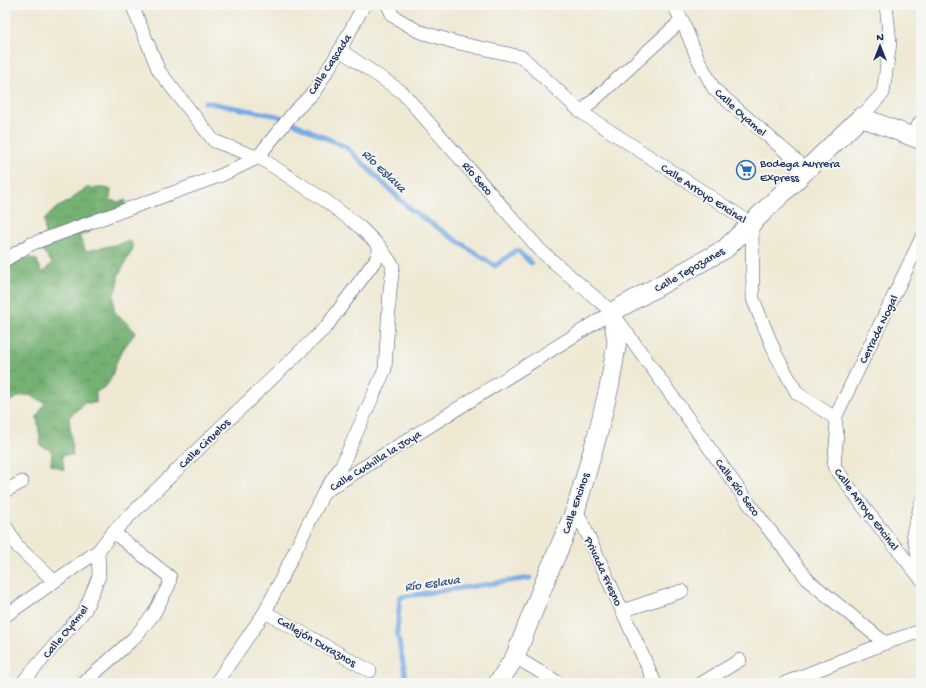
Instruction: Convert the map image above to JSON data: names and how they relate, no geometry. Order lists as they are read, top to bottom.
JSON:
{
  "streets": {
    "street": [
      "Calle Cascada",
      "Calle Oyamel",
      "Río Seco",
      "Calle Arroyo Encinal",
      "Calle Tepozanes",
      "Cerrada Nogal",
      "Calle Ciruelos",
      "Calle Cuchilla la Joya",
      "Calle Río Seco",
      "Calle Encinos",
      "Privada Fresno",
      "Callejón Duraznos"
    ]
  },
  "crossings": [
    ["Calle Cascada", "Río Seco"],
    ["Calle Oyamel", "Calle Tepozanes"],
    ["Calle Oyamel", "Calle Ciruelos"],
    ["Río Seco", "Calle Tepozanes"],
    ["Río Seco", "Calle Cuchilla la Joya"],
    ["Río Seco", "Calle Río Seco"],
    ["Río Seco", "Calle Encinos"],
    ["Calle Arroyo Encinal", "Calle Tepozanes"],
    ["Calle Arroyo Encinal", "Cerrada Nogal"],
    ["Calle Tepozanes", "Calle Cuchilla la Joya"],
    ["Calle Tepozanes", "Calle Río Seco"],
    ["Calle Tepozanes", "Calle Encinos"],
    ["Calle Cuchilla la Joya", "Calle Río Seco"],
    ["Calle Cuchilla la Joya", "Calle Encinos"],
    ["Calle Cuchilla la Joya", "Callejón Duraznos"],
    ["Calle Río Seco", "Calle Encinos"],
    ["Calle Encinos", "Privada Fresno"]
  ],
  "water": ["Río Eslava"],
  "places": {
    "supermarket": ["Bodega Aurrera Express"]
  },
  "north": "top"
}
